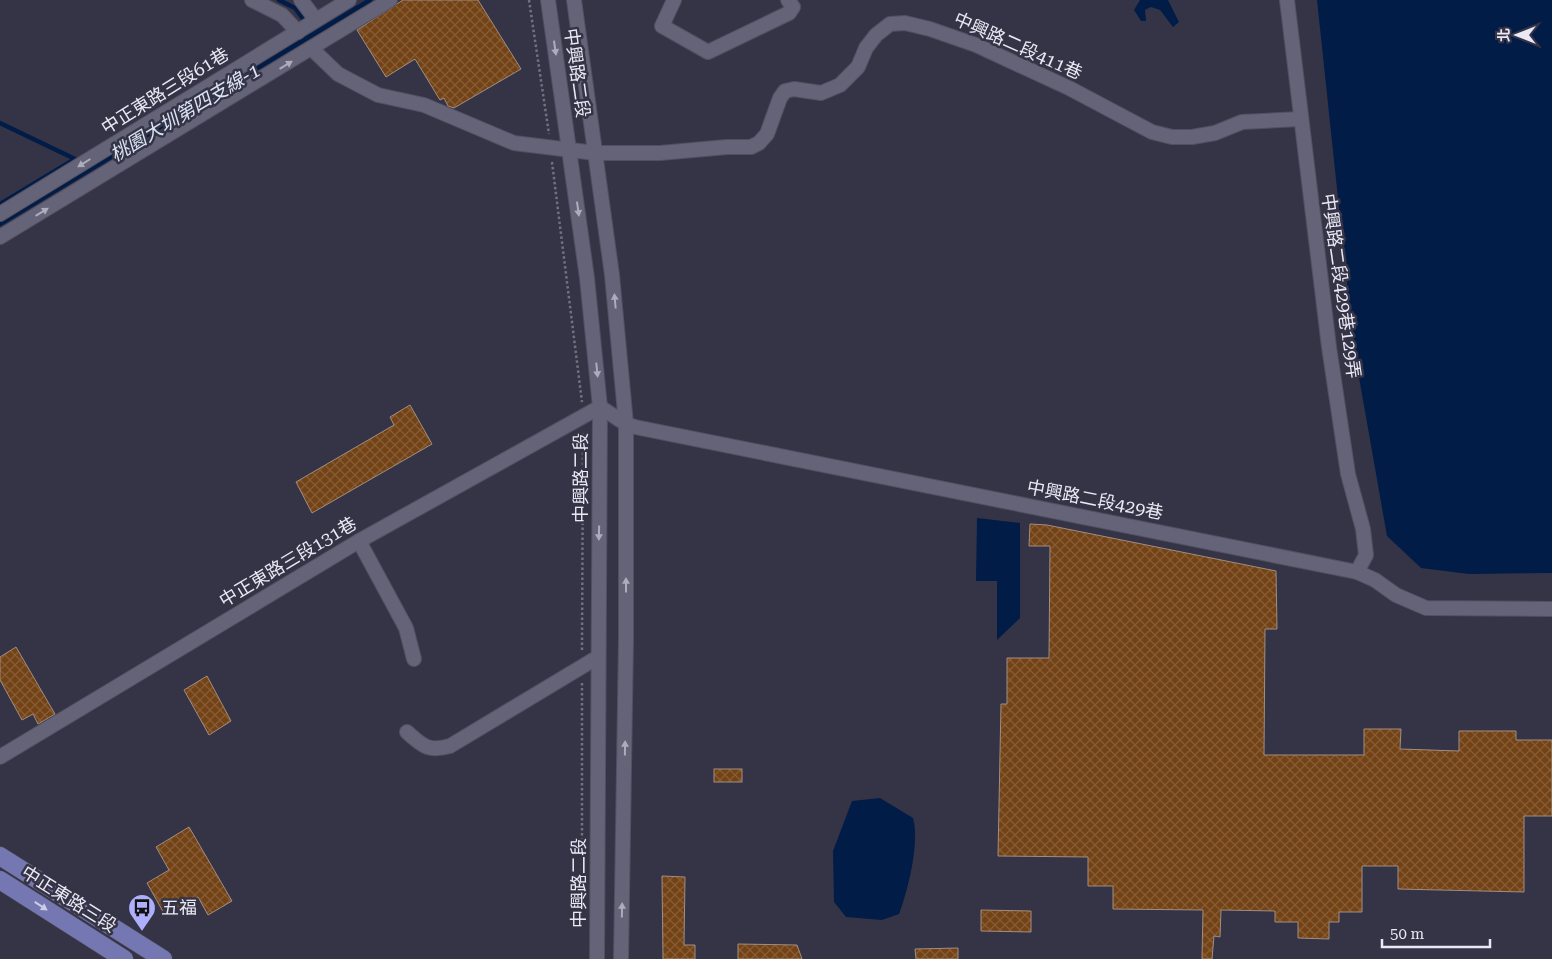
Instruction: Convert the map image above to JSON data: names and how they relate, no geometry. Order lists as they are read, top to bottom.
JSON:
{
  "streets": {
    "main road": ["中正東路三段"],
    "street": [
      "中興路二段411巷",
      "中興路二段",
      "中正東路三段61巷",
      "中興路二段429巷129弄",
      "中興路二段429巷",
      "中正東路三段131巷"
    ]
  },
  "crossings": [
    ["中興路二段411巷", "中興路二段"],
    ["中興路二段411巷", "中興路二段429巷129弄"],
    ["中興路二段", "中興路二段429巷"],
    ["中興路二段", "中正東路三段131巷"],
    ["中興路二段429巷129弄", "中興路二段429巷"]
  ],
  "water": ["桃園大圳第四支線-1"],
  "places": {
    "bus stop": ["五福"]
  },
  "scale_bar": "50 m",
  "north": "left"
}
